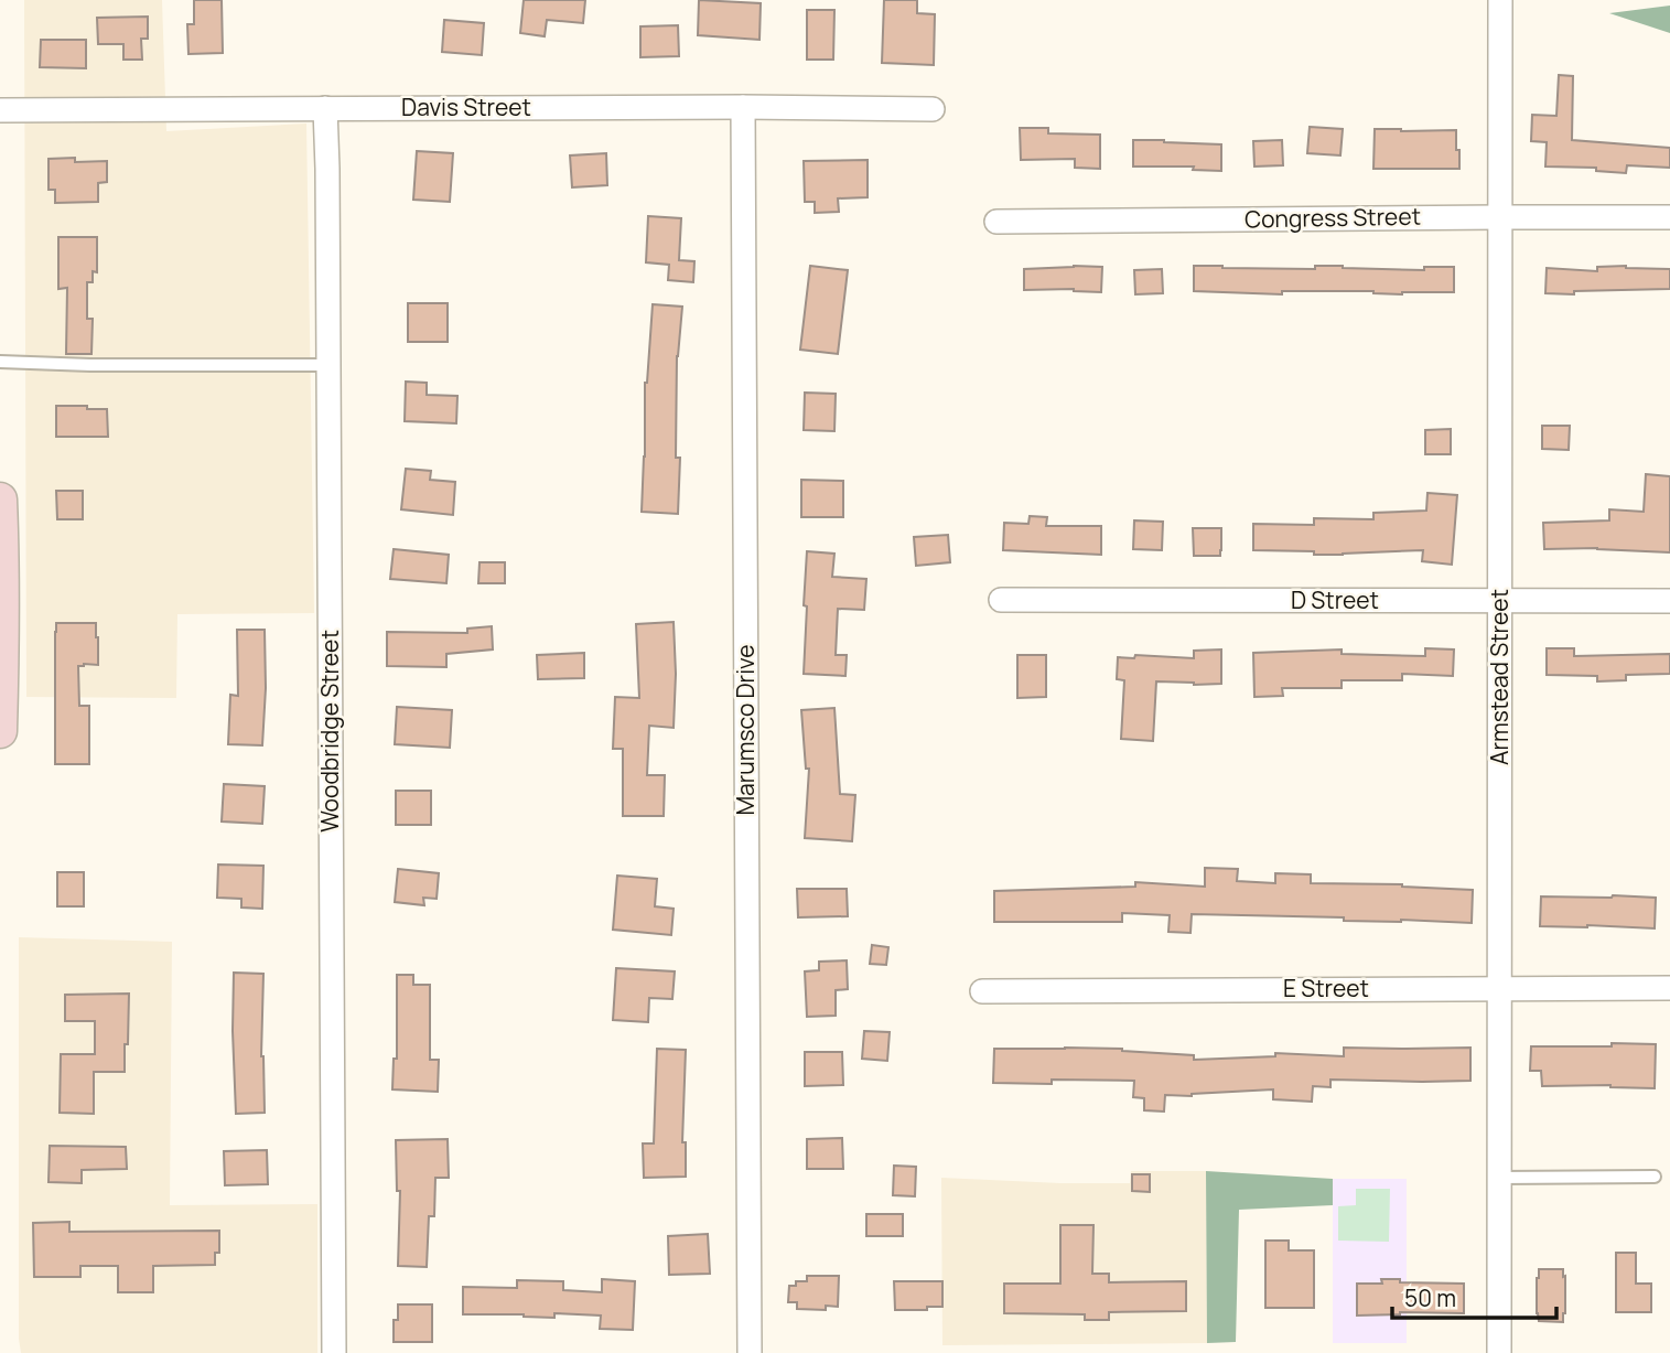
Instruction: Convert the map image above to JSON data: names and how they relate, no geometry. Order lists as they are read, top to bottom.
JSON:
{
  "streets": {
    "street": [
      "Davis Street",
      "Congress Street",
      "D Street",
      "Armstead Street",
      "Marumsco Drive",
      "Woodbridge Street",
      "E Street"
    ]
  },
  "crossings": [
    ["Davis Street", "Marumsco Drive"],
    ["Davis Street", "Woodbridge Street"],
    ["Congress Street", "Armstead Street"],
    ["D Street", "Armstead Street"],
    ["Armstead Street", "E Street"]
  ],
  "scale_bar": "50 m"
}
